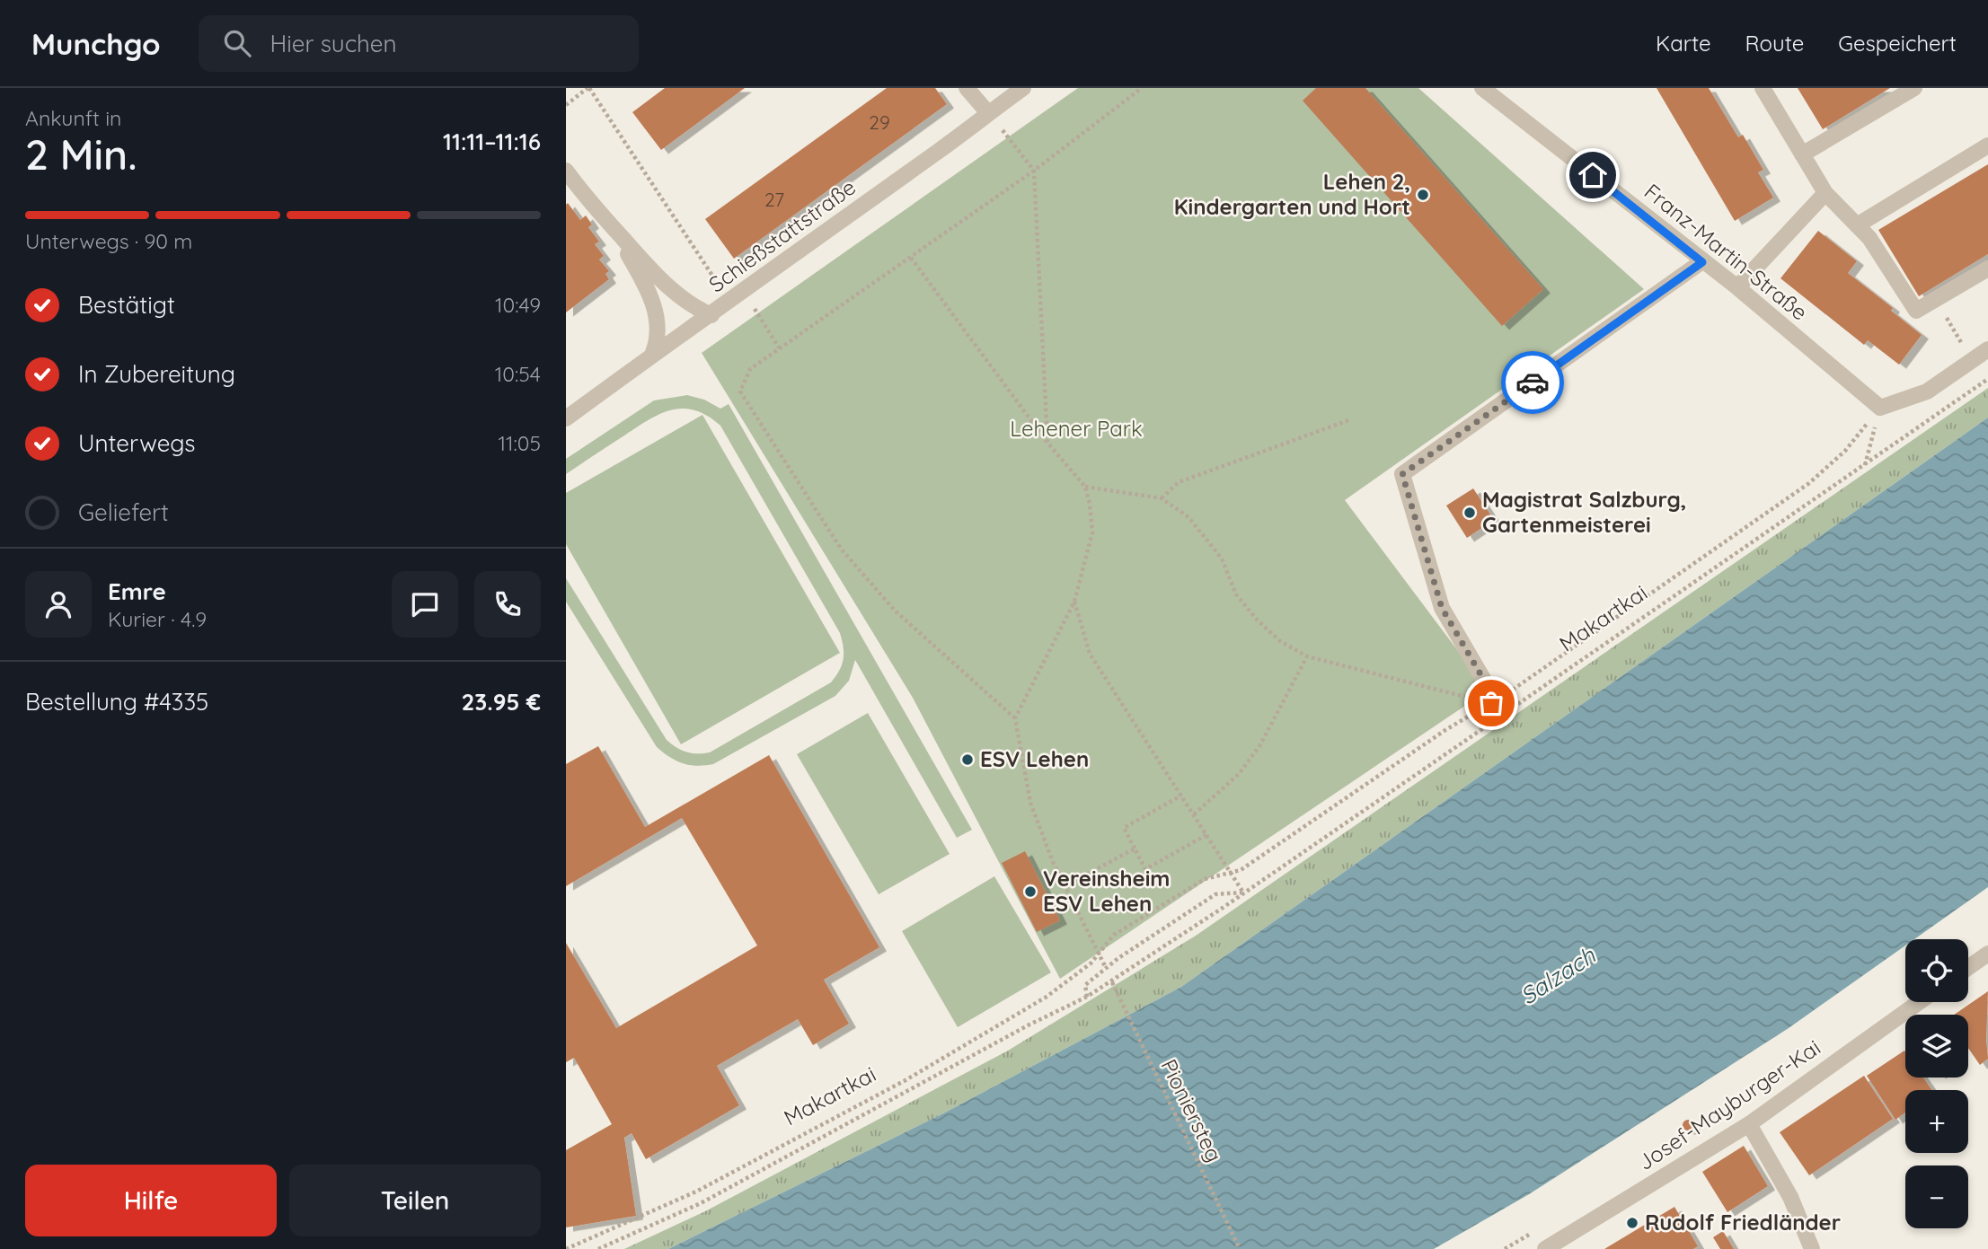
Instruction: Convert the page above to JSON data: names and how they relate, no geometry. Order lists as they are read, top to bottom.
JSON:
{
  "streets": {
    "street": ["Schießstattstraße", "Franz-Martin-Straße", "Josef-Mayburger-Kai"],
    "path": ["Makartkai", "Pioniersteg"]
  },
  "crossings": [
    ["Makartkai", "Pioniersteg"]
  ],
  "water": ["Salzach"],
  "parks": ["Lehener Park"],
  "places": [
    "Lehen 2, Kindergarten und Hort",
    "Magistrat Salzburg, Gartenmeisterei",
    "ESV Lehen",
    "Vereinsheim ESV Lehen",
    "Rudolf Friedländer"
  ],
  "house_numbers": ["29", "27"],
  "page": {
    "header": "Munchgo",
    "search": "Hier suchen",
    "nav": ["Karte", "Route", "Gespeichert"],
    "heading": ["2 Min.", "Ankunft in", "11:11–11:16"],
    "panel": [
      "Emre",
      "Kurier · 4.9",
      "Bestellung #4335",
      "23.95 €"
    ],
    "bar": "Unterwegs · 90 m",
    "list": [
      ["Bestätigt", "10:49"],
      ["In Zubereitung", "10:54"],
      ["Unterwegs", "11:05"],
      "Geliefert"
    ],
    "map_buttons": ["+", "−"],
    "buttons": ["Hilfe", "Teilen"]
  }
}
